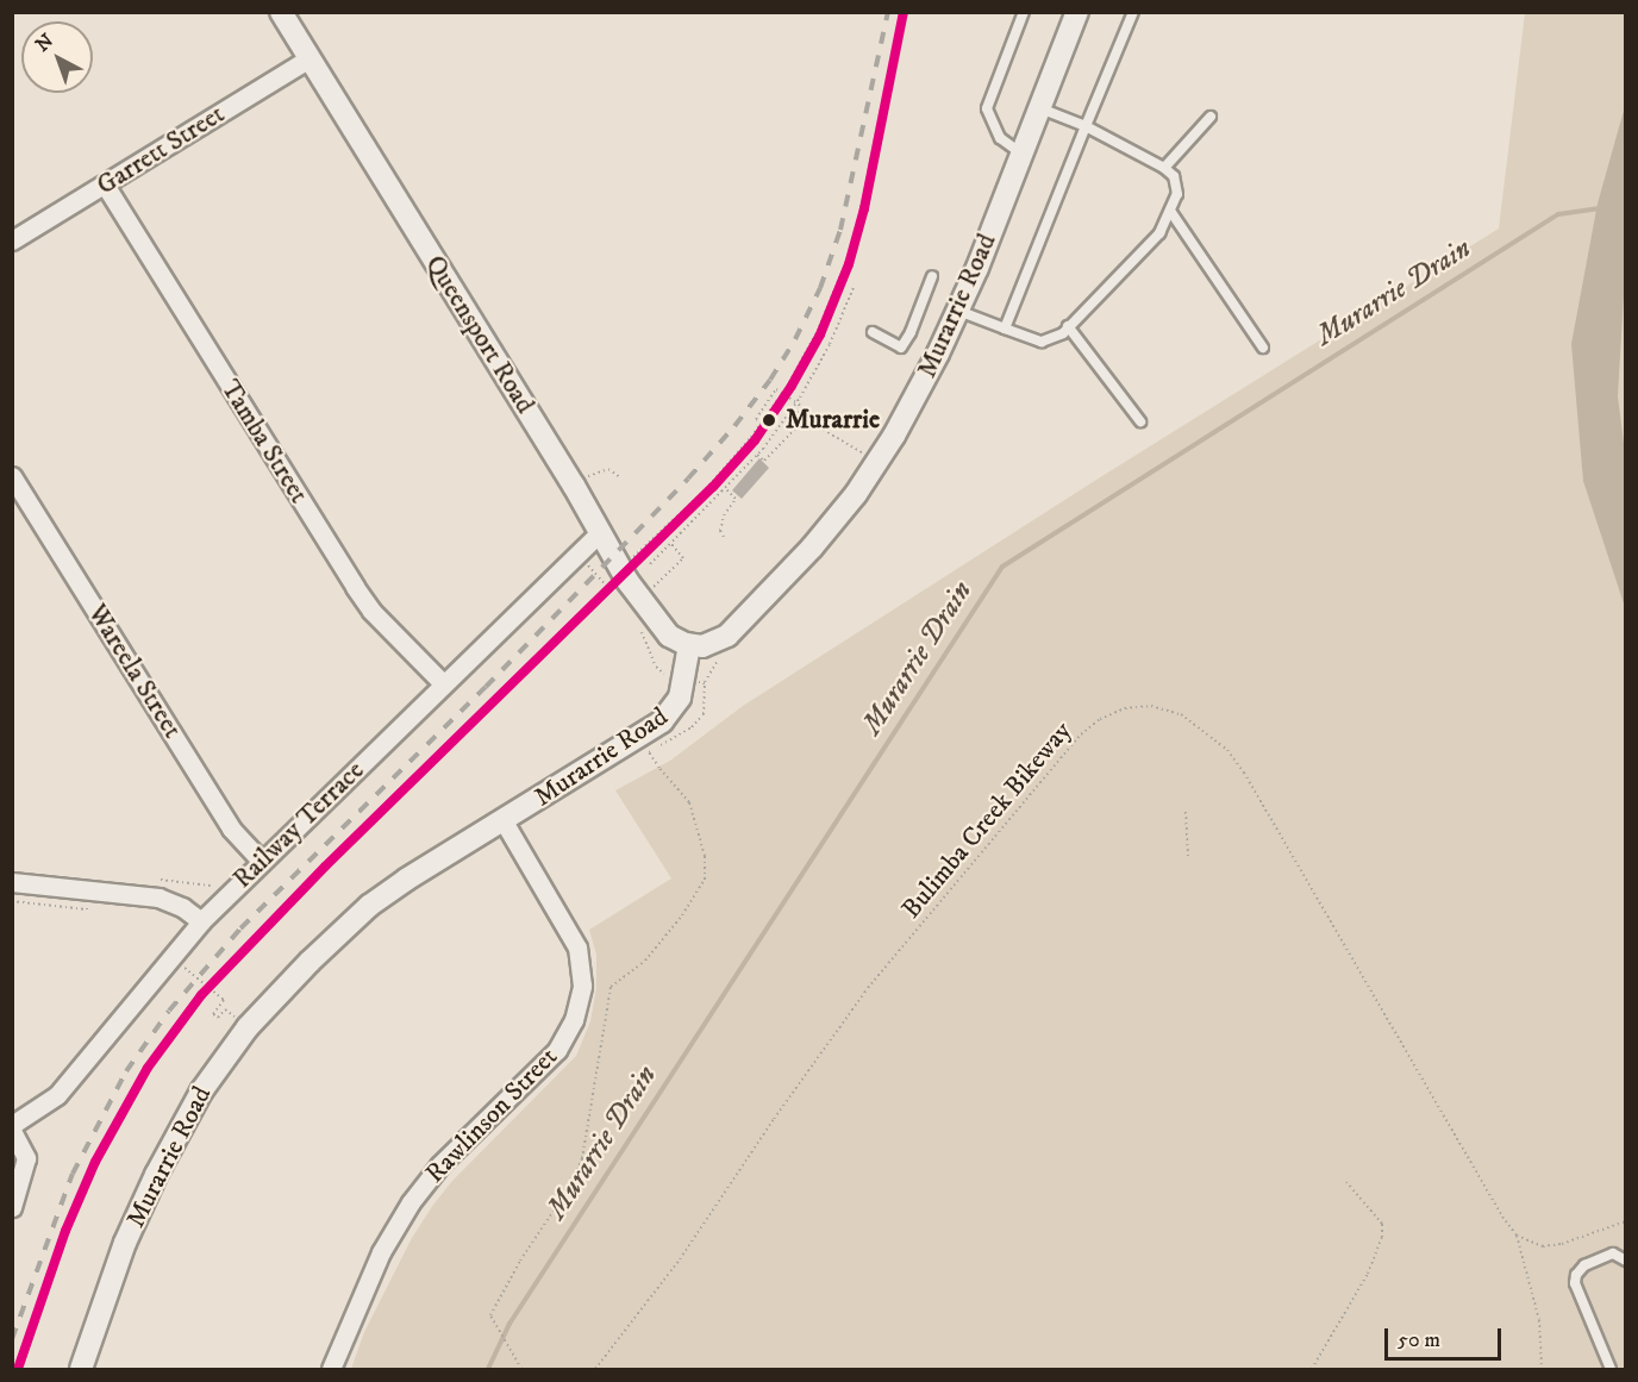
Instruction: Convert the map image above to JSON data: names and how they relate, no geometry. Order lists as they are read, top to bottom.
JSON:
{
  "streets": {
    "street": [
      "Garrett Street",
      "Murarrie Road",
      "Queensport Road",
      "Tamba Street",
      "Wareela Street",
      "Railway Terrace",
      "Rawlinson Street"
    ],
    "path": ["Bulimba Creek Bikeway"]
  },
  "crossings": [
    ["Garrett Street", "Queensport Road"],
    ["Garrett Street", "Tamba Street"],
    ["Murarrie Road", "Queensport Road"],
    ["Murarrie Road", "Rawlinson Street"],
    ["Queensport Road", "Railway Terrace"],
    ["Tamba Street", "Railway Terrace"],
    ["Wareela Street", "Railway Terrace"]
  ],
  "water": ["Murarrie Drain"],
  "places": ["Murarrie"],
  "scale_bar": "50 m",
  "north": "top left"
}
